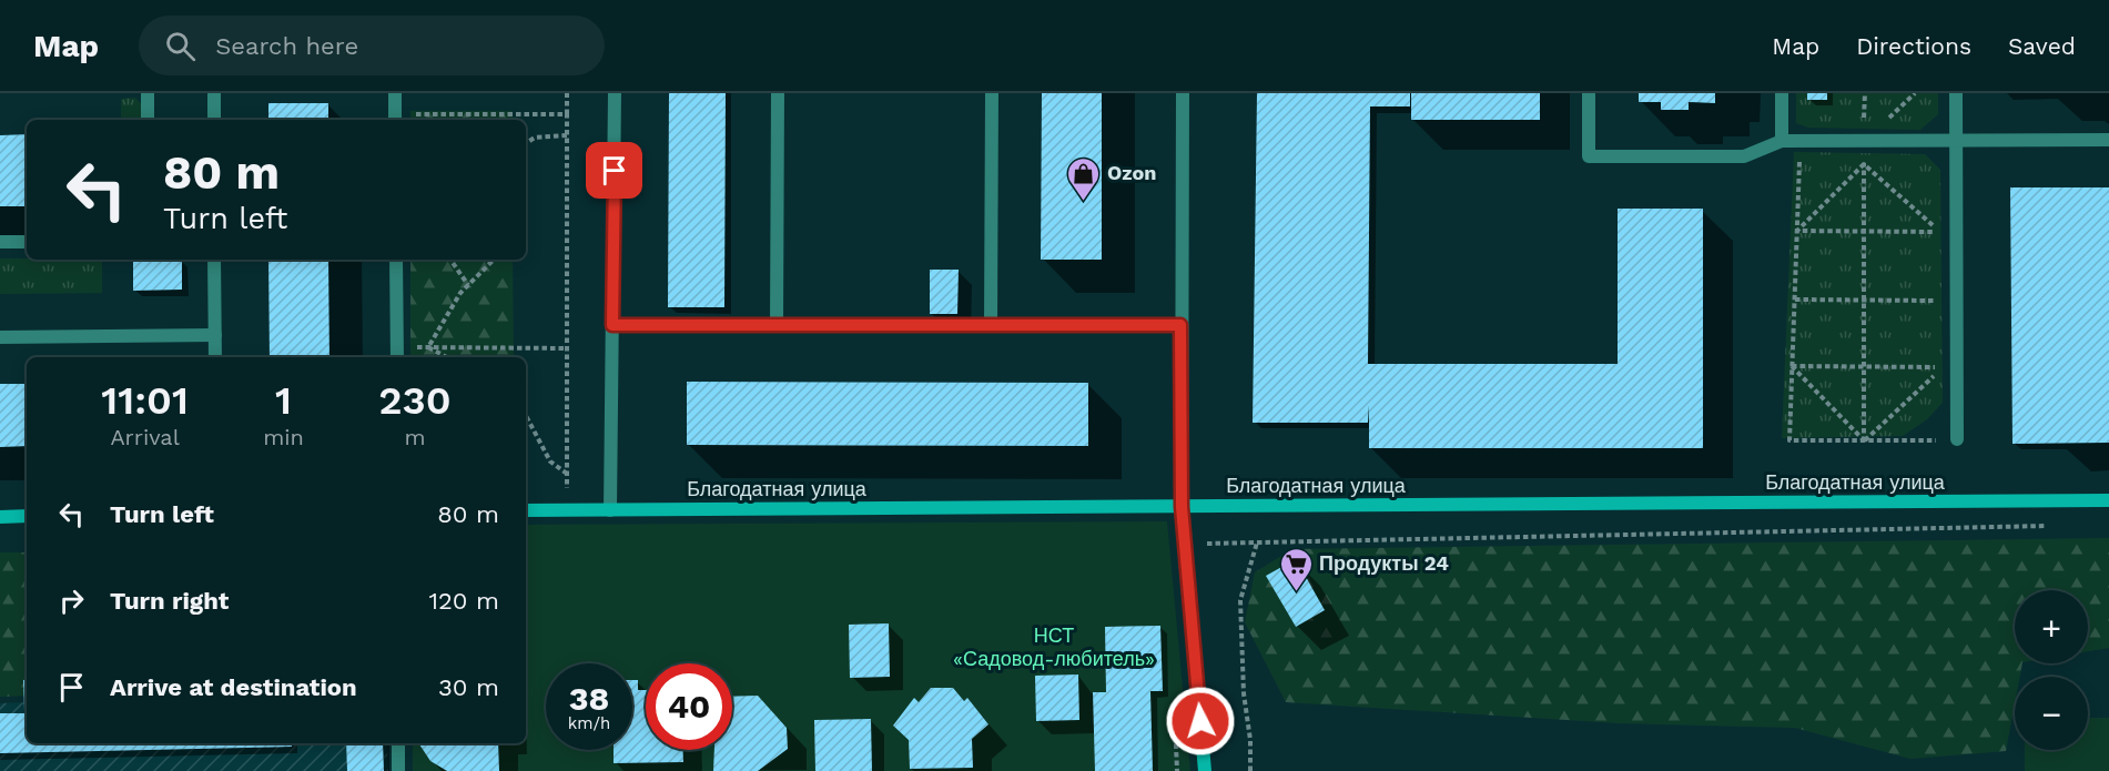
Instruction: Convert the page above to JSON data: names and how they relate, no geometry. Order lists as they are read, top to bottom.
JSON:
{
  "streets": {
    "street": ["Благодатная улица"]
  },
  "parks": ["НСТ «Садовод-любитель»"],
  "places": {
    "shop": ["Ozon"],
    "supermarket": ["Продукты 24"]
  },
  "page": {
    "header": "Map",
    "search": "Search here",
    "nav": ["Map", "Directions", "Saved"],
    "turn": ["80 m", "Turn left"],
    "eta": [
      "11:01",
      "Arrival",
      "1",
      "min",
      "230",
      "m"
    ],
    "list": [
      {
        "name": "Turn left",
        "value": "80 m"
      },
      {
        "name": "Turn right",
        "value": "120 m"
      },
      {
        "name": "Arrive at destination",
        "value": "30 m"
      }
    ],
    "map_buttons": ["+", "−"],
    "speed": "38 km/h",
    "limit": "40"
  }
}
